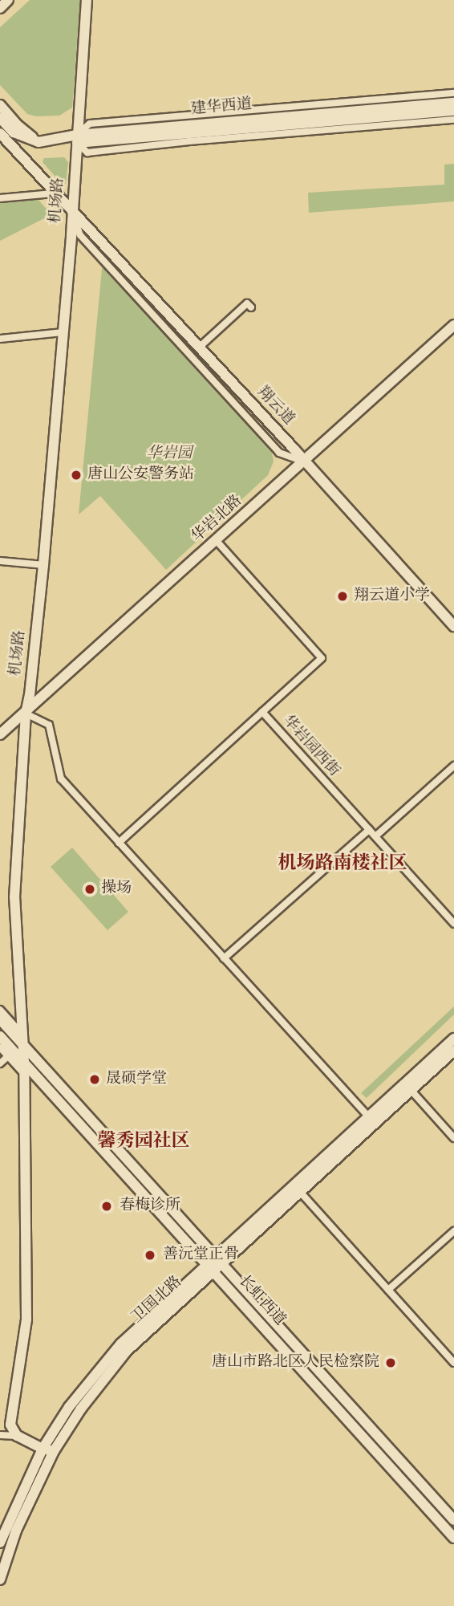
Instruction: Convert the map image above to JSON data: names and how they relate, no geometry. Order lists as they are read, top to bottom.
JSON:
{
  "streets": {
    "main road": [
      "建华西道",
      "机场路",
      "翔云道",
      "华岩北路",
      "卫国北路",
      "长虹西道"
    ],
    "street": ["华岩园西街"]
  },
  "crossings": [
    ["建华西道", "机场路"],
    ["机场路", "翔云道"],
    ["机场路", "华岩北路"],
    ["机场路", "长虹西道"],
    ["翔云道", "华岩北路"],
    ["华岩北路", "华岩园西街"],
    ["卫国北路", "长虹西道"]
  ],
  "districts": ["机场路南楼社区", "馨秀园社区"],
  "parks": ["华岩园"],
  "places": [
    "唐山公安警务站",
    "翔云道小学",
    "操场",
    "晟硕学堂",
    "春梅诊所",
    "善沅堂正骨",
    "唐山市路北区人民检察院"
  ]
}
